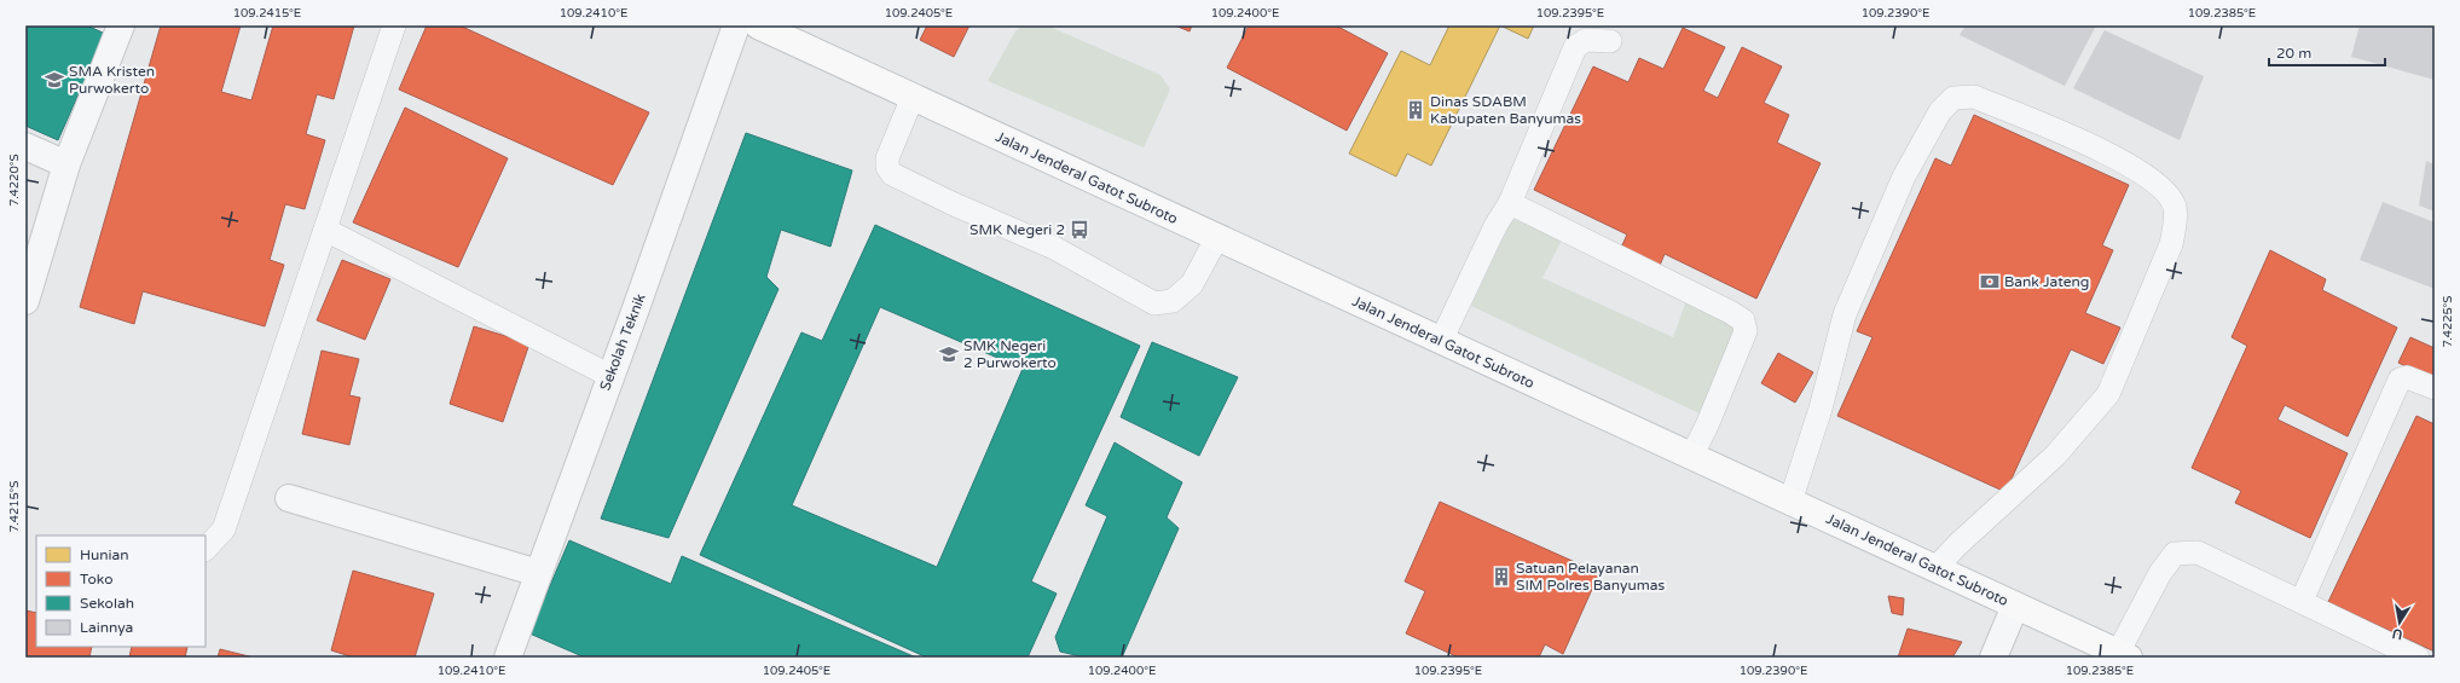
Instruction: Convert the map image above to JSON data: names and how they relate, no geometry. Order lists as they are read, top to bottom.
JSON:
{
  "streets": {
    "main road": ["Jalan Jenderal Gatot Subroto"],
    "street": ["Sekolah Teknik"]
  },
  "places": {
    "school or university": ["SMA Kristen Purwokerto", "SMK Negeri 2 Purwokerto"],
    "building": ["Dinas SDABM Kabupaten Banyumas", "Satuan Pelayanan SIM Polres Banyumas"],
    "bus stop": ["SMK Negeri 2"],
    "bank": ["Bank Jateng"]
  },
  "legend": [
    "Hunian",
    "Toko",
    "Sekolah",
    "Lainnya"
  ],
  "scale_bar": "20 m",
  "north": "bottom",
  "coordinates": [
    "109.2415°E",
    "109.2410°E",
    "109.2405°E",
    "109.2400°E",
    "109.2395°E",
    "109.2390°E",
    "109.2385°E",
    "7.4220°S",
    "7.4225°S",
    "7.4215°S"
  ]
}
